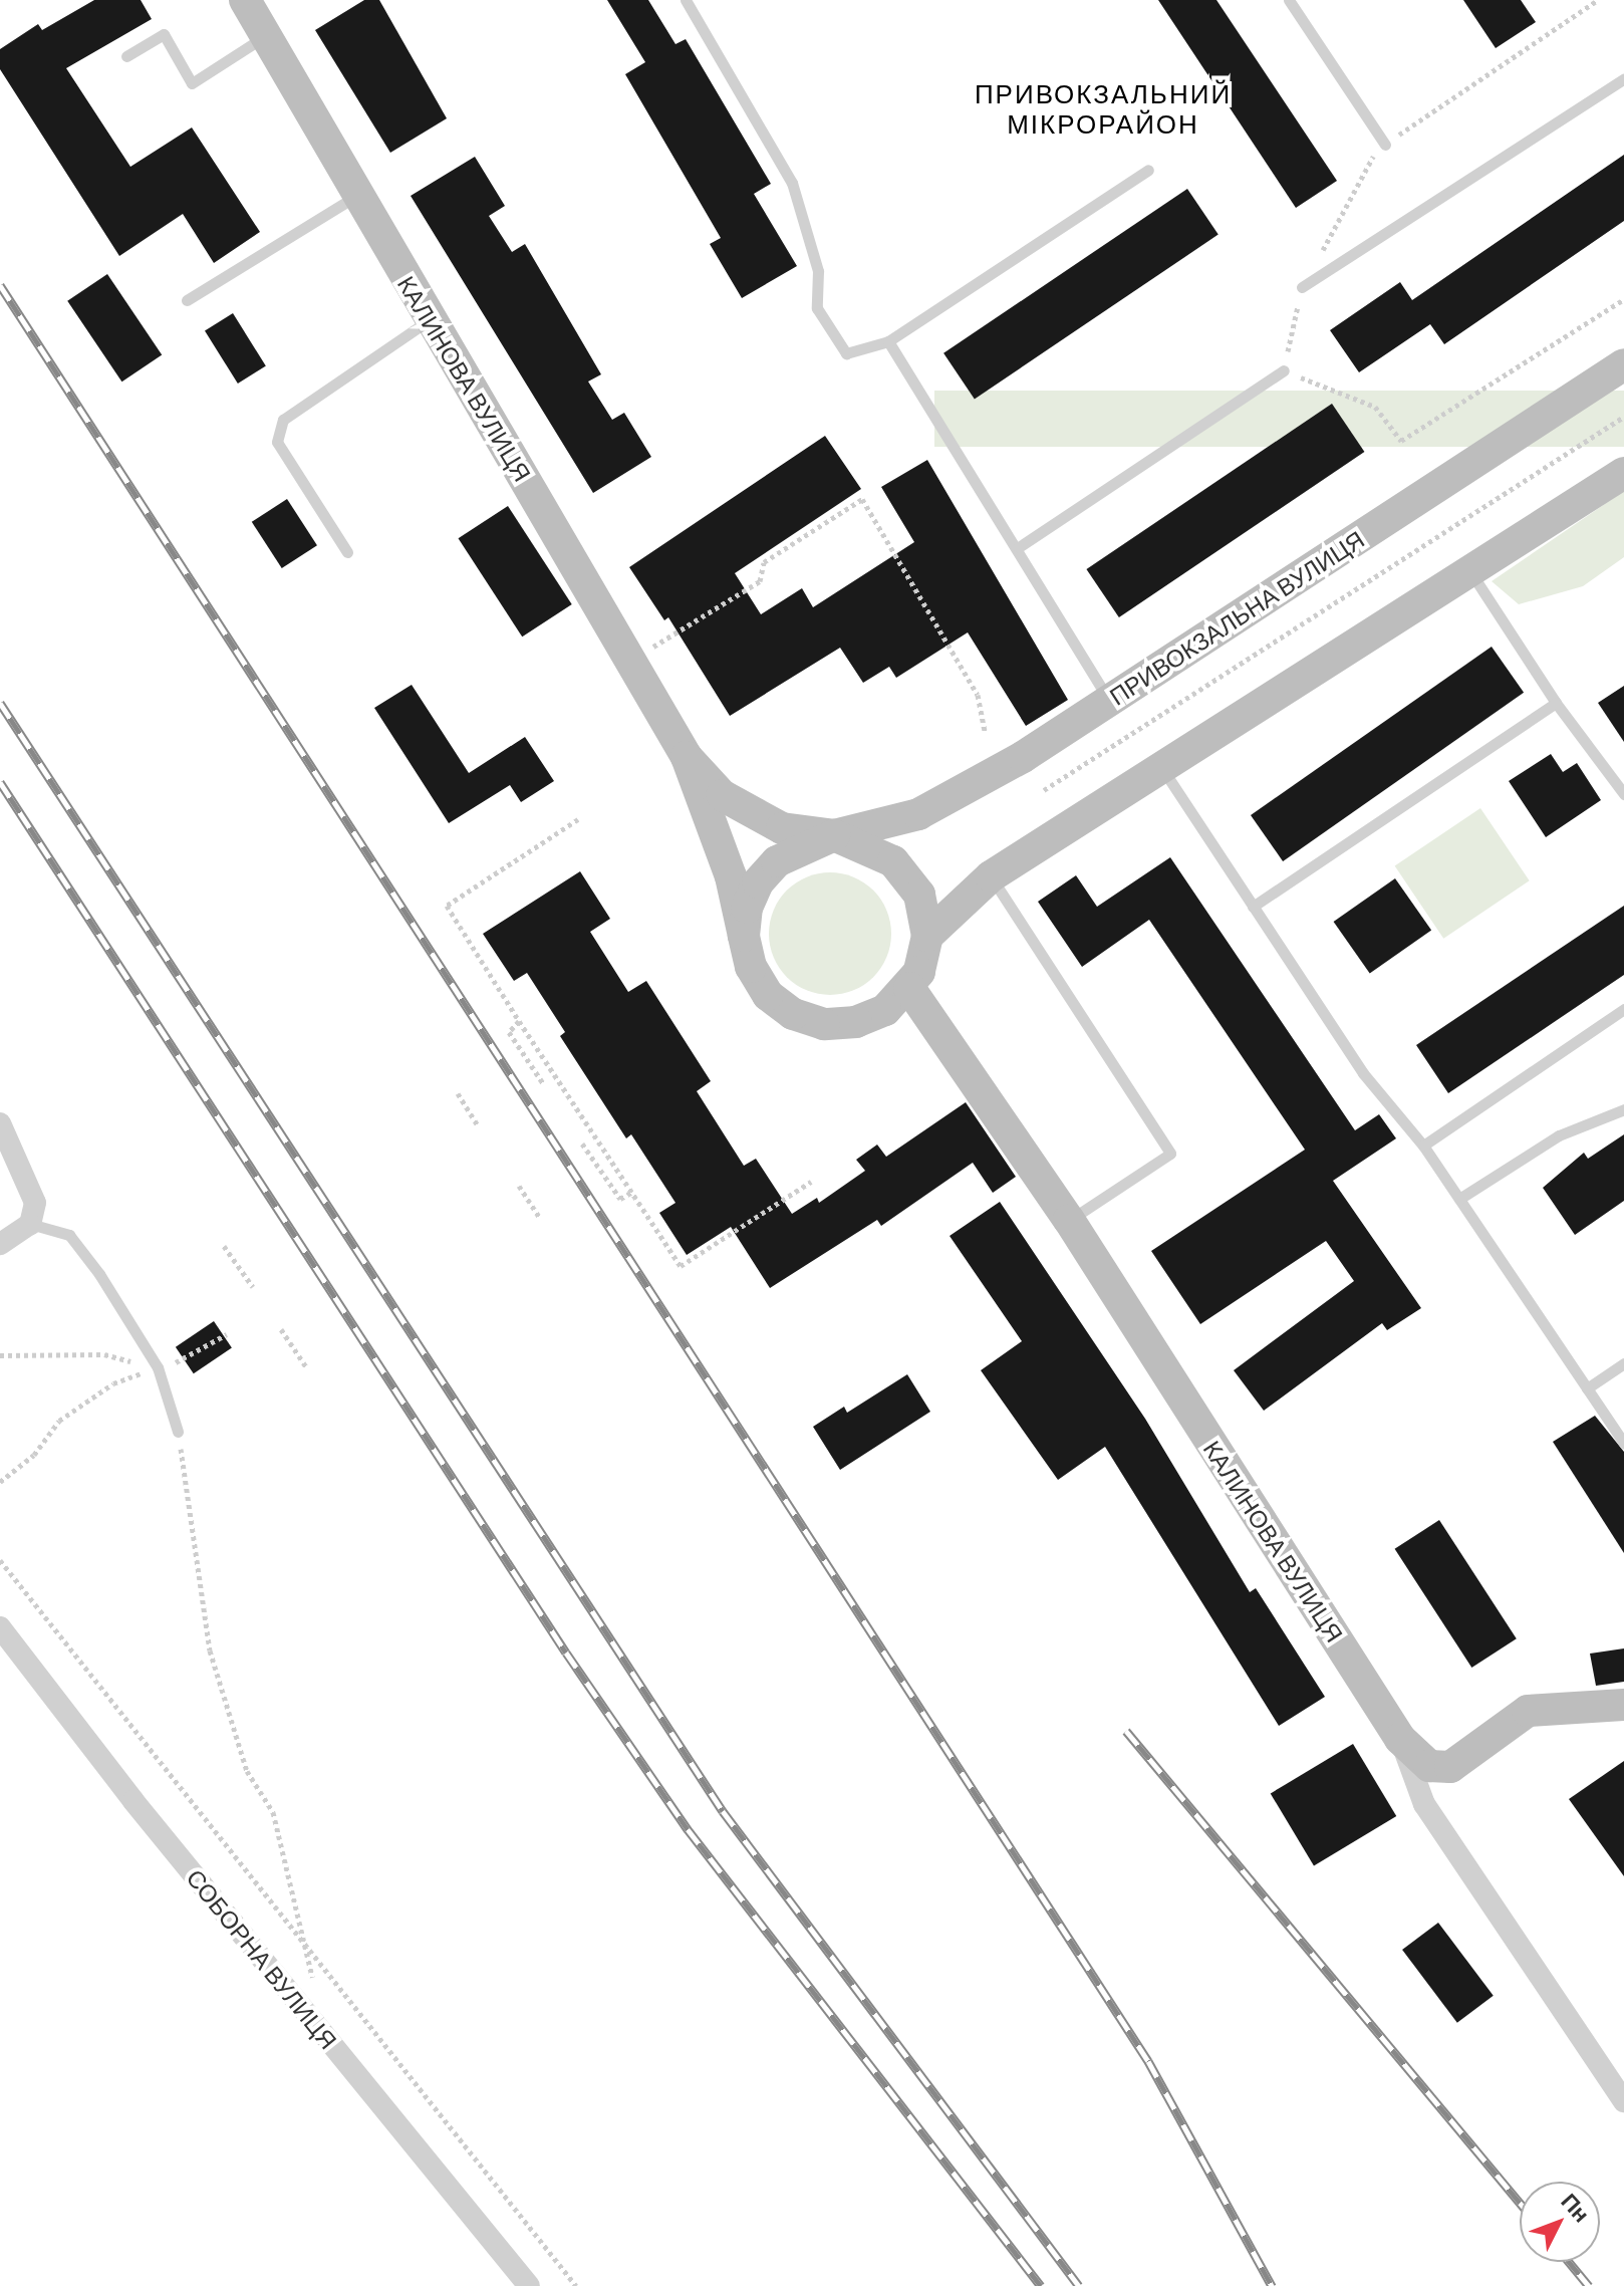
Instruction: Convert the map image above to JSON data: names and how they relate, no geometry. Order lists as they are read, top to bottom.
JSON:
{
  "streets": {
    "street": ["КАЛИНОВА ВУЛИЦЯ", "ПРИВОКЗАЛЬНА ВУЛИЦЯ", "СОБОРНА ВУЛИЦЯ"]
  },
  "crossings": [
    ["КАЛИНОВА ВУЛИЦЯ", "ПРИВОКЗАЛЬНА ВУЛИЦЯ"]
  ],
  "districts": ["ПРИВОКЗАЛЬНИЙ МІКРОРАЙОН"],
  "north": "top right"
}
